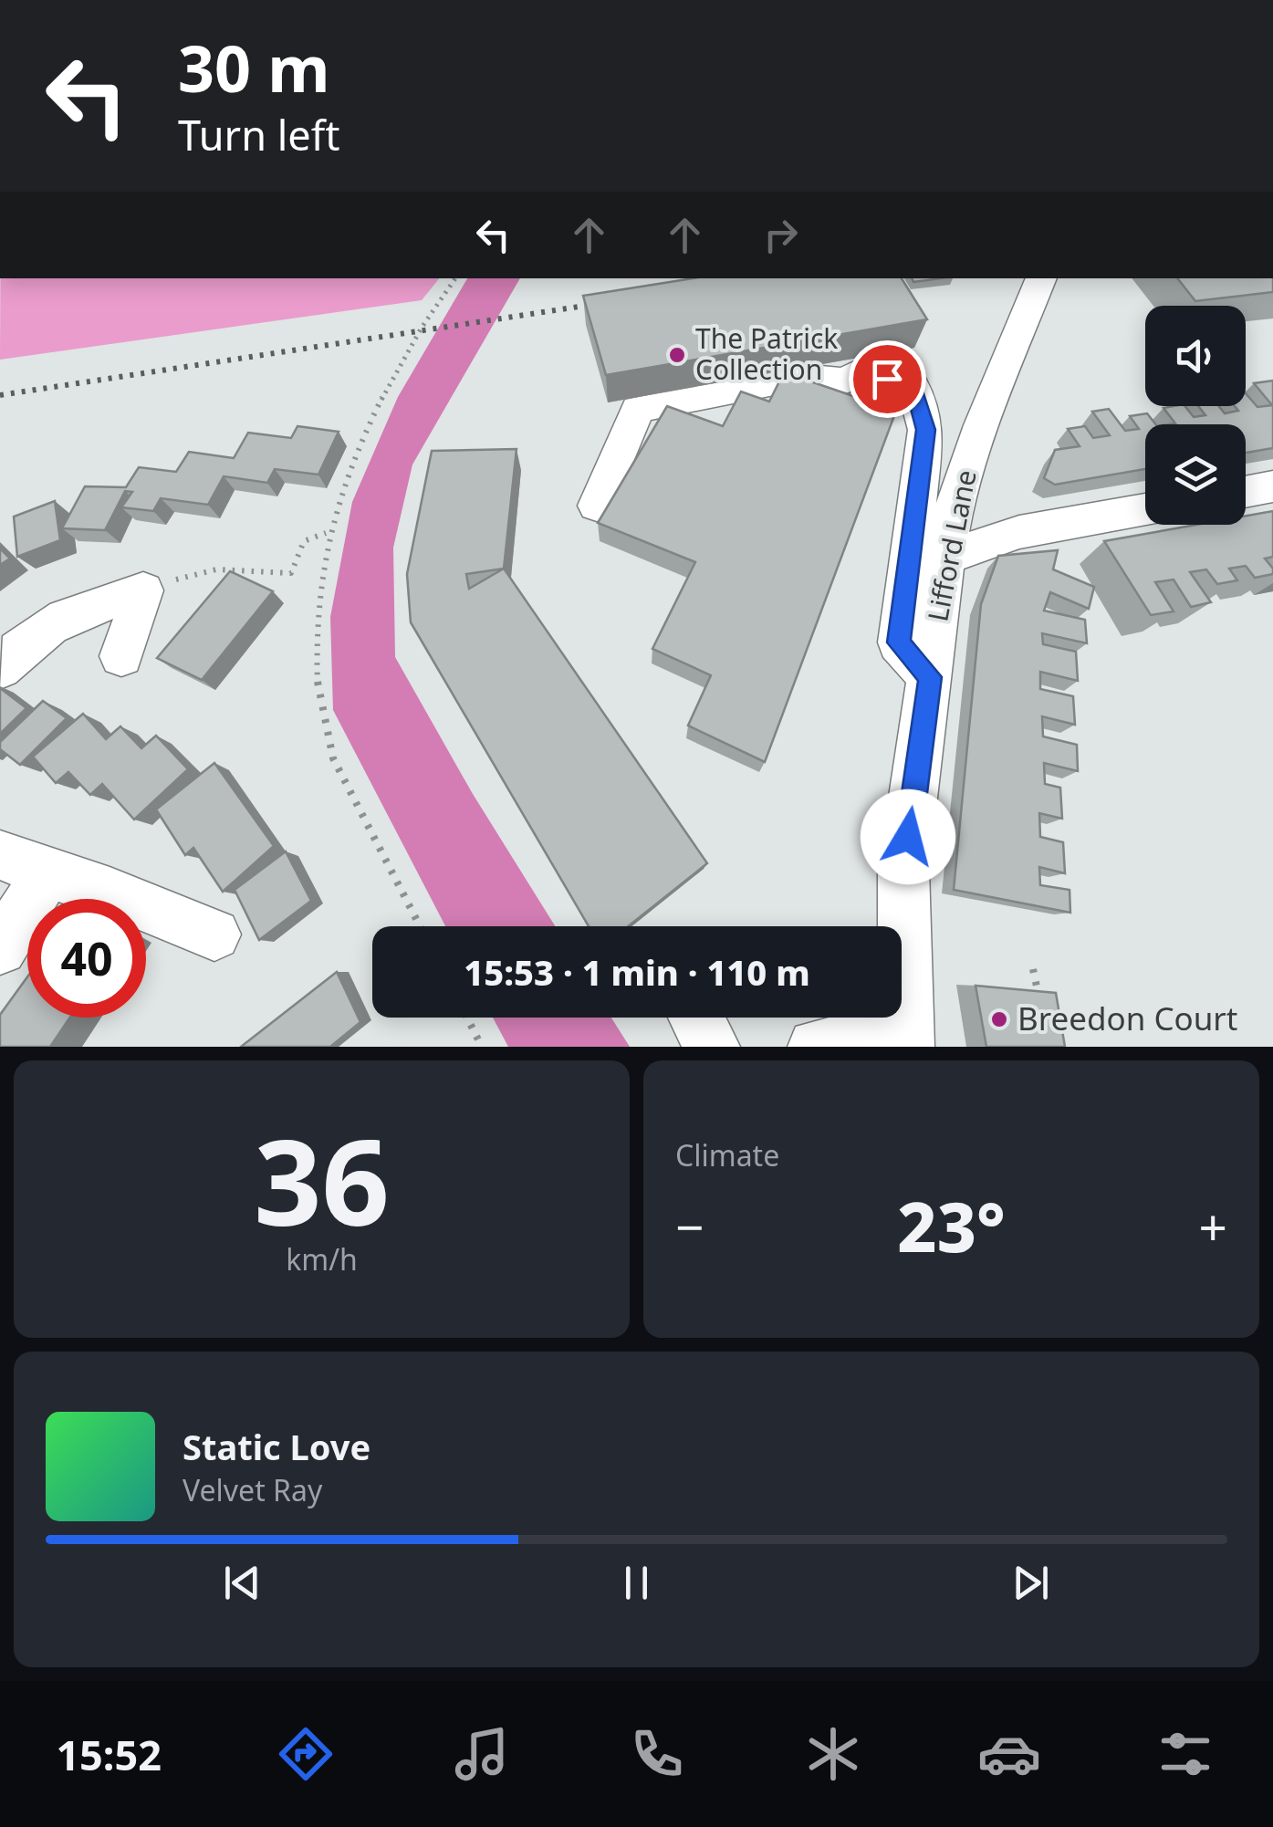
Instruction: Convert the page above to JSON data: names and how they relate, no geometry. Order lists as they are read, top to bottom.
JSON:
{
  "streets": {
    "street": ["Lifford Lane"]
  },
  "places": ["The Patrick Collection", "Breedon Court"],
  "page": {
    "turn": ["30 m", "Turn left"],
    "limit": "40",
    "trip": "15:53 · 1 min · 110 m",
    "tile": [
      ["36", "km/h"],
      "Climate"
    ],
    "heat": ["−", "23°", "+"],
    "song": ["Static Love", "Velvet Ray"],
    "tabs": "15:52"
  }
}
